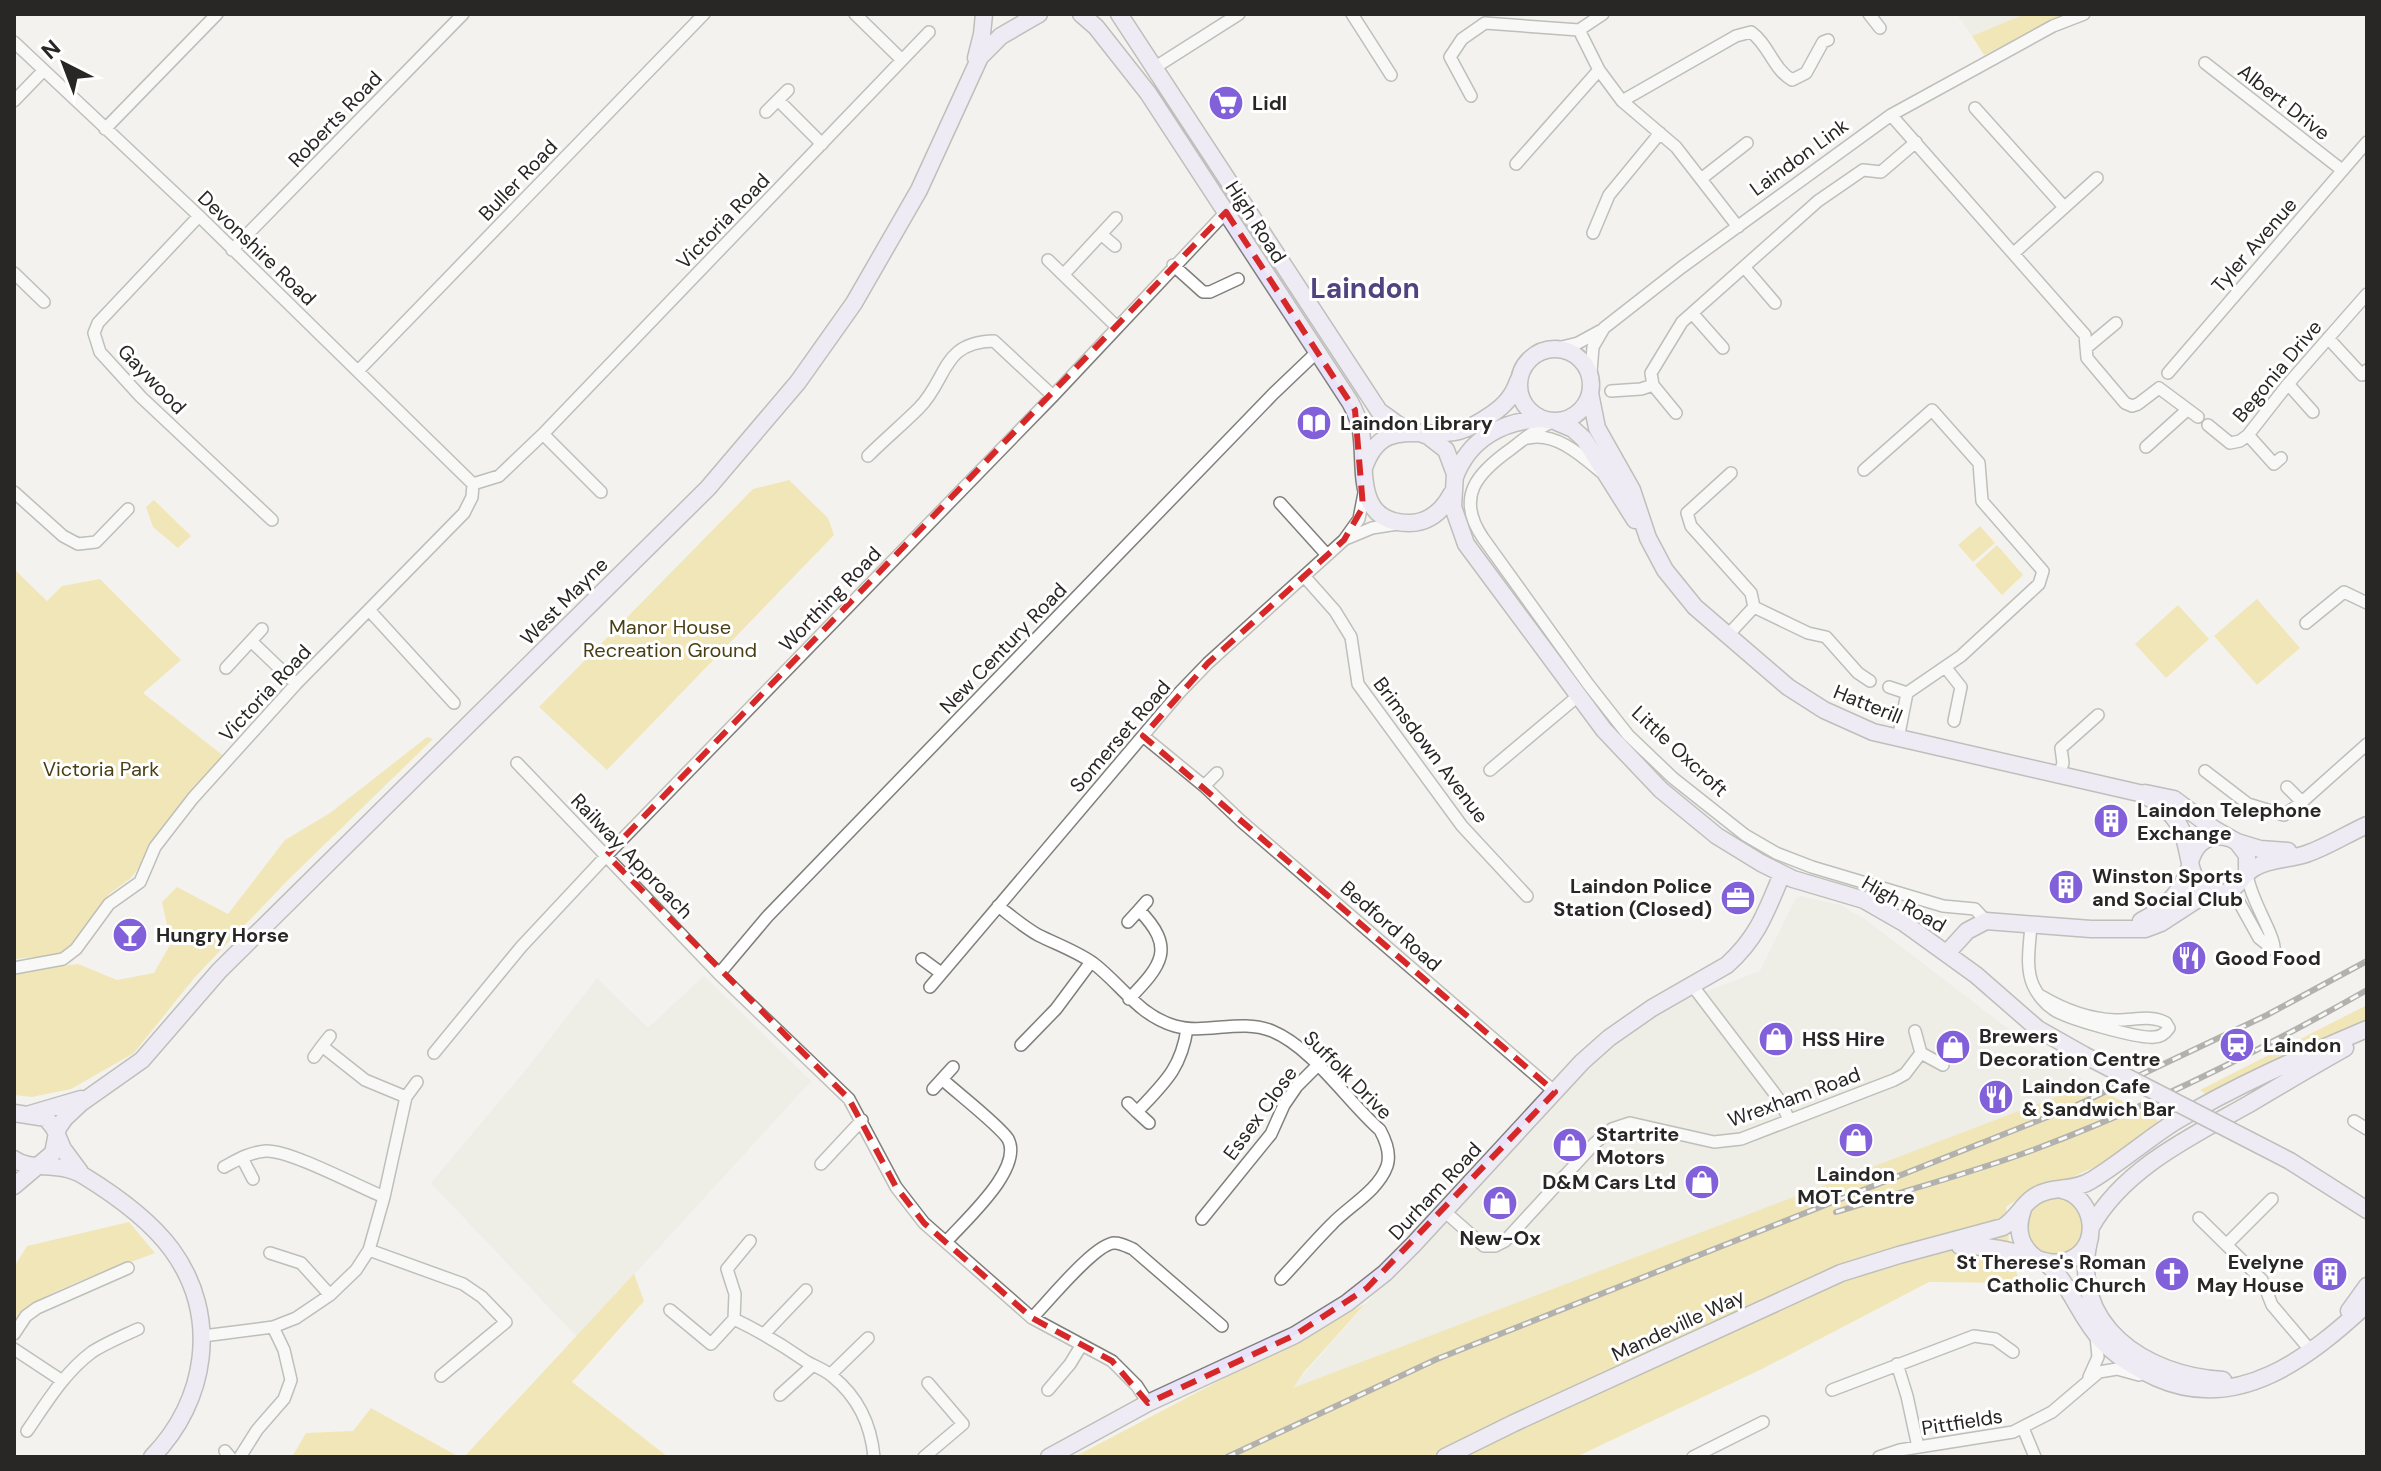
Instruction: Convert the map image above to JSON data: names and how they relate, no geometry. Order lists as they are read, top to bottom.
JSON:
{
  "streets": {
    "street": [
      "Albert Drive",
      "Roberts Road",
      "Laindon Link",
      "Buller Road",
      "Victoria Road",
      "High Road",
      "Tyler Avenue",
      "Devonshire Road",
      "Begonia Drive",
      "Gaywood",
      "Worthing Road",
      "West Mayne",
      "New Century Road",
      "Hatterill",
      "Somerset Road",
      "Brimsdown Avenue",
      "Little Oxcroft",
      "Railway Approach",
      "Bedford Road",
      "Suffolk Drive",
      "Wrexham Road",
      "Essex Close",
      "Durham Road",
      "Mandeville Way",
      "Pittfields"
    ]
  },
  "crossings": [
    ["Albert Drive", "Tyler Avenue"],
    ["Roberts Road", "Devonshire Road"],
    ["Laindon Link", "Hatterill"],
    ["Laindon Link", "Little Oxcroft"],
    ["Buller Road", "Devonshire Road"],
    ["Victoria Road", "Devonshire Road"],
    ["High Road", "Worthing Road"],
    ["High Road", "New Century Road"],
    ["High Road", "Somerset Road"],
    ["High Road", "Durham Road"],
    ["Devonshire Road", "Gaywood"],
    ["Worthing Road", "Railway Approach"],
    ["New Century Road", "Railway Approach"],
    ["Hatterill", "Little Oxcroft"],
    ["Somerset Road", "Brimsdown Avenue"],
    ["Somerset Road", "Bedford Road"],
    ["Somerset Road", "Suffolk Drive"],
    ["Railway Approach", "Durham Road"],
    ["Bedford Road", "Durham Road"],
    ["Suffolk Drive", "Essex Close"],
    ["Wrexham Road", "Durham Road"]
  ],
  "districts": ["Laindon"],
  "parks": ["Manor House Recreation Ground", "Victoria Park"],
  "places": {
    "supermarket": ["Lidl"],
    "library": ["Laindon Library"],
    "building": ["Laindon Telephone Exchange", "Winston Sports and Social Club", "Evelyne May House"],
    "office": ["Laindon Police Station (Closed)"],
    "bar": ["Hungry Horse"],
    "restaurant": ["Good Food", "Laindon Cafe & Sandwich Bar"],
    "shop": [
      "HSS Hire",
      "Brewers Decoration Centre",
      "Laindon MOT Centre",
      "Startrite Motors",
      "D&M Cars Ltd",
      "New-Ox"
    ],
    "station": ["Laindon"],
    "church": ["St Therese's Roman Catholic Church"]
  },
  "north": "top left"
}
